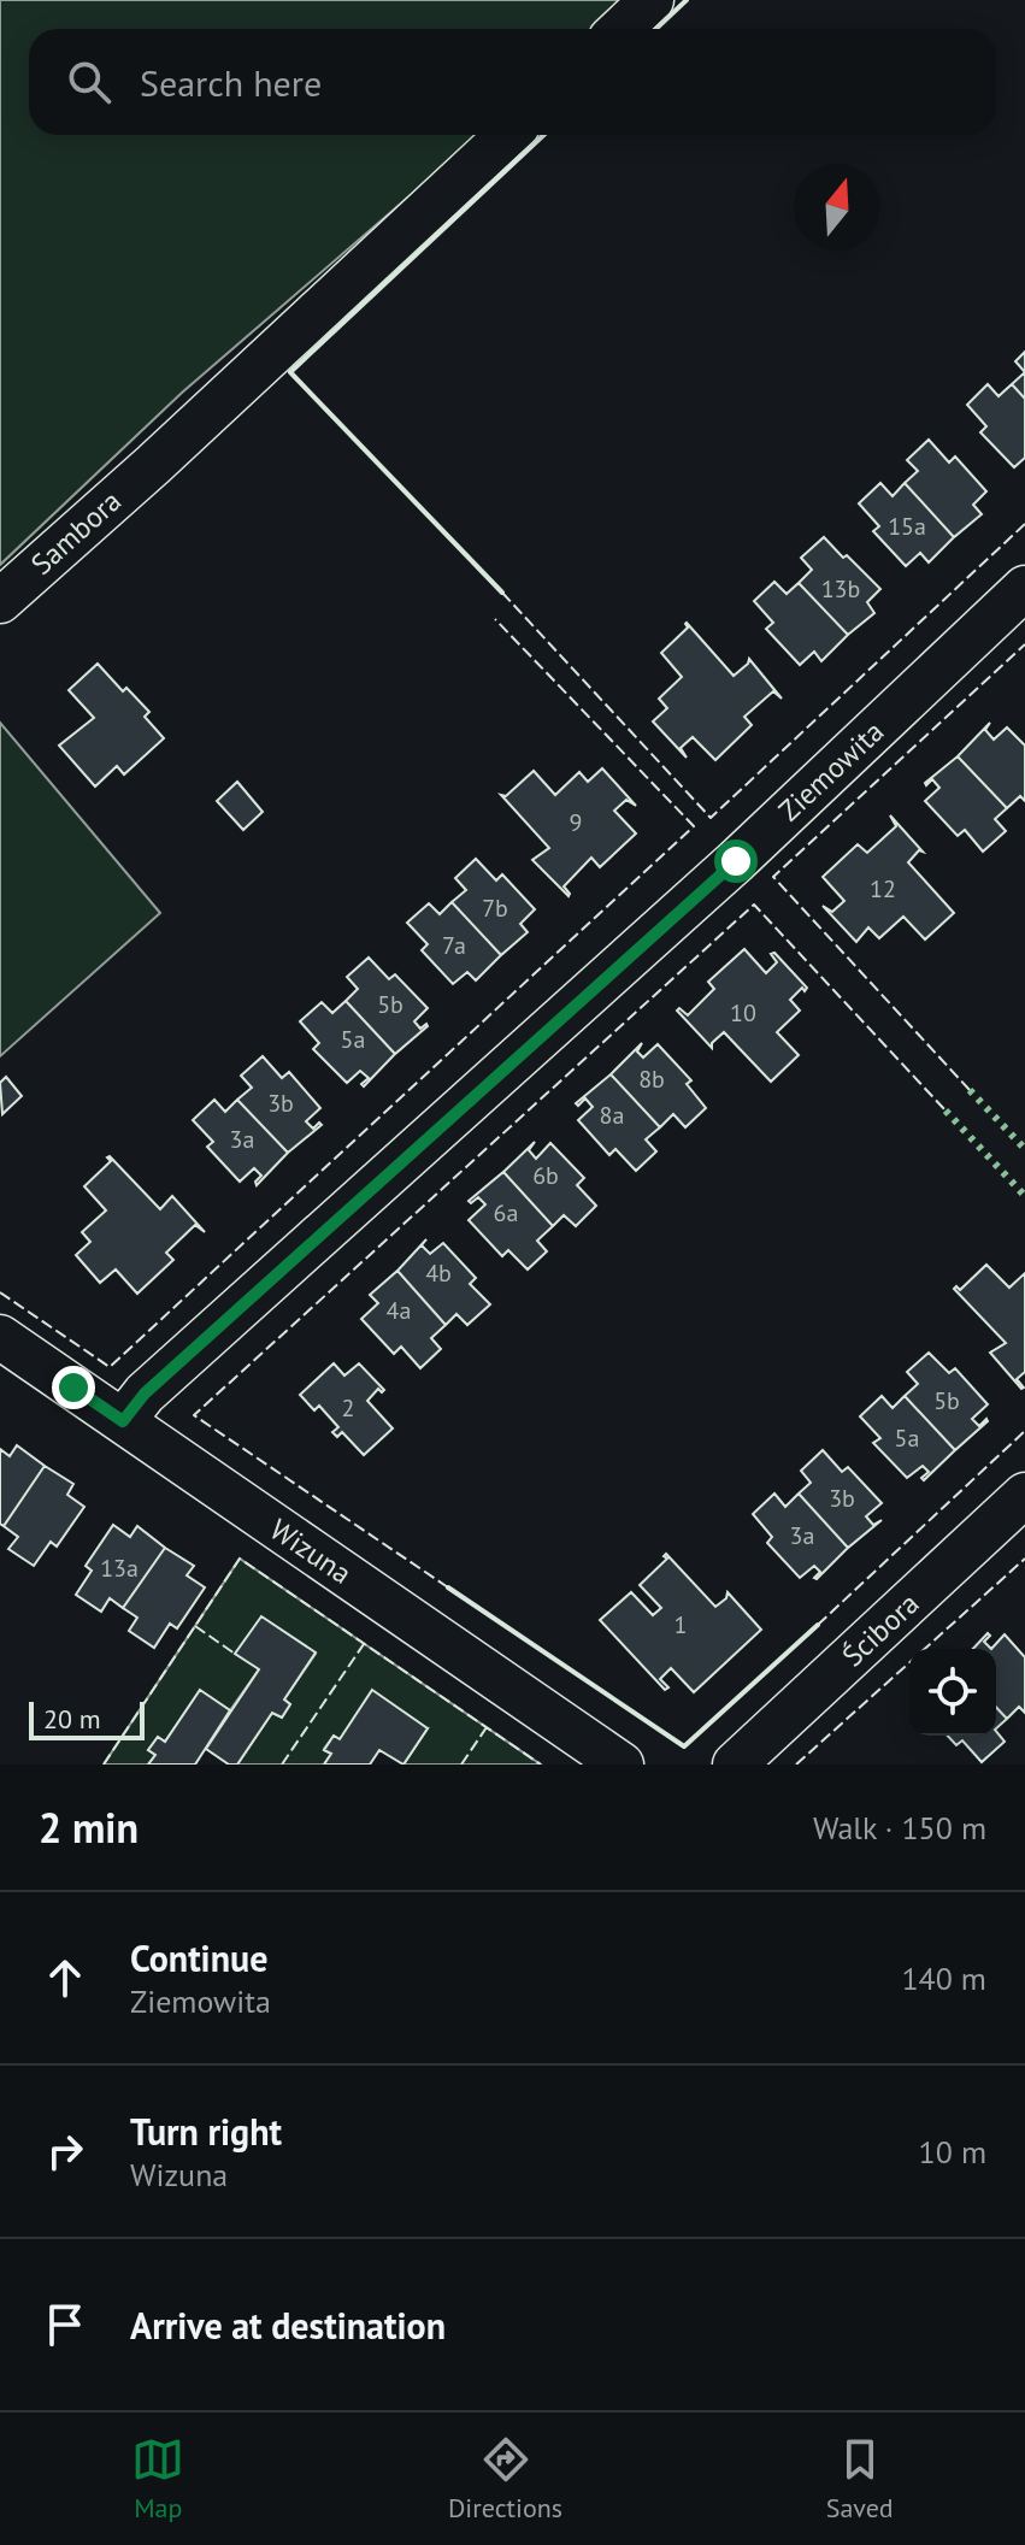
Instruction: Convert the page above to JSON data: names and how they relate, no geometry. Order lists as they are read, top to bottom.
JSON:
{
  "streets": {
    "street": [
      "Sambora",
      "Ziemowita",
      "Wizuna",
      "Ścibora"
    ]
  },
  "crossings": [
    ["Ziemowita", "Wizuna"]
  ],
  "house_numbers": [
    "15a",
    "13b",
    "9",
    "12",
    "7b",
    "7a",
    "5b",
    "10",
    "5a",
    "8b",
    "3b",
    "8a",
    "3a",
    "6b",
    "6a",
    "4b",
    "4a",
    "5b",
    "2",
    "5a",
    "3b",
    "3a",
    "13a",
    "1"
  ],
  "scale_bar": "20 m",
  "north": "top",
  "page": {
    "search": "Search here",
    "scale": "20 m",
    "heading": ["2 min", "Walk · 150 m"],
    "list": [
      ["Continue", "Ziemowita", "140 m"],
      ["Turn right", "Wizuna", "10 m"],
      "Arrive at destination"
    ],
    "nav": ["Map", "Directions", "Saved"]
  }
}
